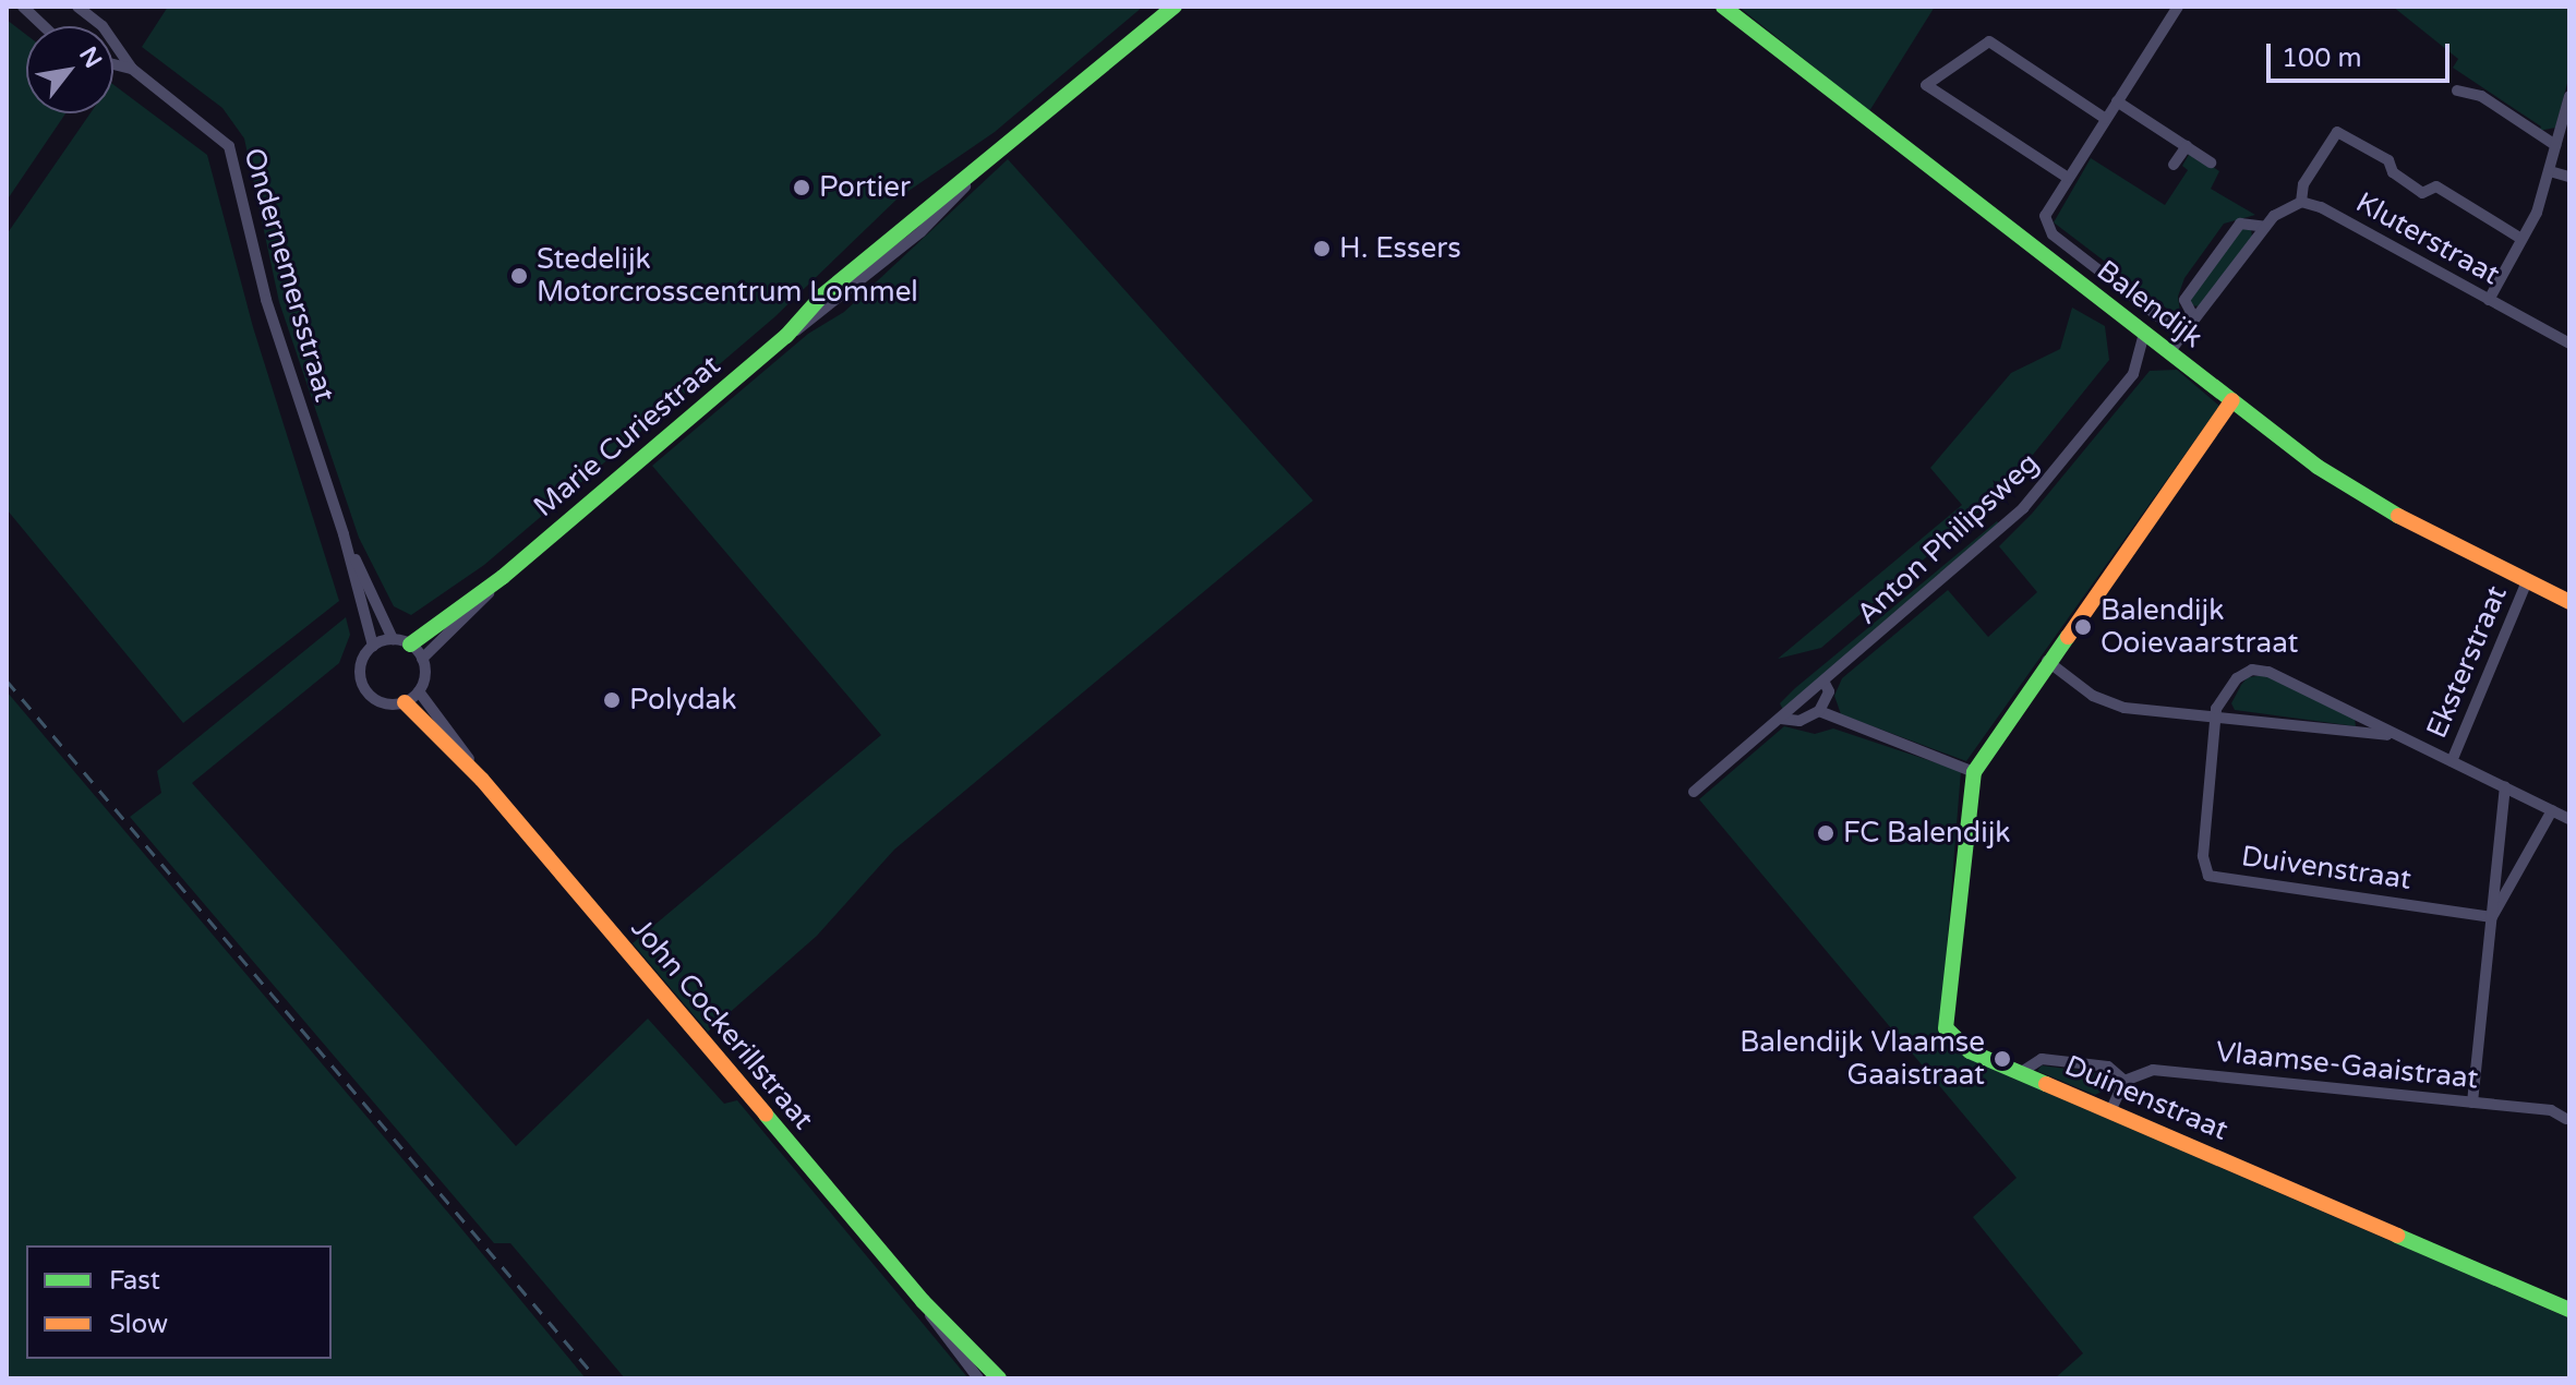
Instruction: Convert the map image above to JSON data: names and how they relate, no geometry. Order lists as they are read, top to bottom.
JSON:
{
  "streets": {
    "street": [
      "Kluterstraat",
      "Ondernemersstraat",
      "Balendijk",
      "Marie Curiestraat",
      "Anton Philipsweg",
      "Eksterstraat",
      "Duivenstraat",
      "John Cockerillstraat",
      "Vlaamse-Gaaistraat",
      "Duinenstraat"
    ]
  },
  "crossings": [
    ["Ondernemersstraat", "Marie Curiestraat"],
    ["Ondernemersstraat", "John Cockerillstraat"],
    ["Balendijk", "Anton Philipsweg"],
    ["Balendijk", "Eksterstraat"],
    ["Balendijk", "Duinenstraat"],
    ["Marie Curiestraat", "John Cockerillstraat"]
  ],
  "places": [
    "Portier",
    "H. Essers",
    "Stedelijk Motorcrosscentrum Lommel",
    "Balendijk Ooievaarstraat",
    "Polydak",
    "FC Balendijk",
    "Balendijk Vlaamse Gaaistraat"
  ],
  "legend": ["Fast", "Slow"],
  "scale_bar": "100 m",
  "north": "top right"
}
